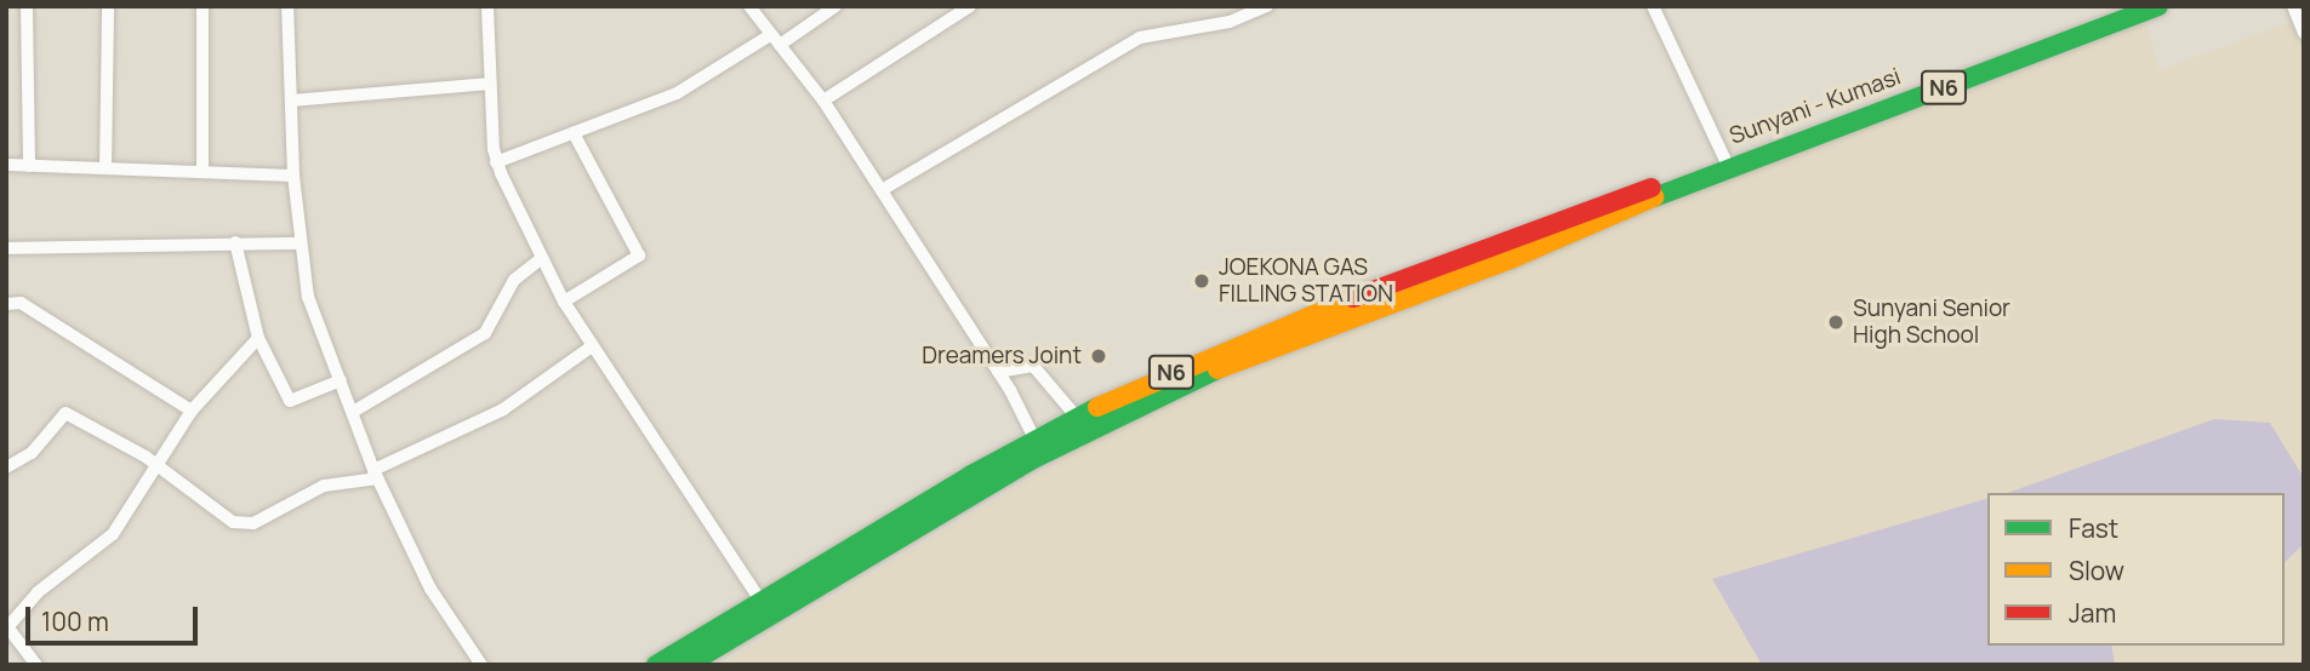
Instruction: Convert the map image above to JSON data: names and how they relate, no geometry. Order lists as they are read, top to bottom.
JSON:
{
  "streets": {
    "main road": ["N6", "Sunyani - Kumasi"]
  },
  "crossings": [
    ["N6", "Sunyani - Kumasi"]
  ],
  "places": ["JOEKONA GAS FILLING STATION", "Sunyani Senior High School", "Dreamers Joint"],
  "legend": ["Fast", "Slow", "Jam"],
  "scale_bar": "100 m"
}
